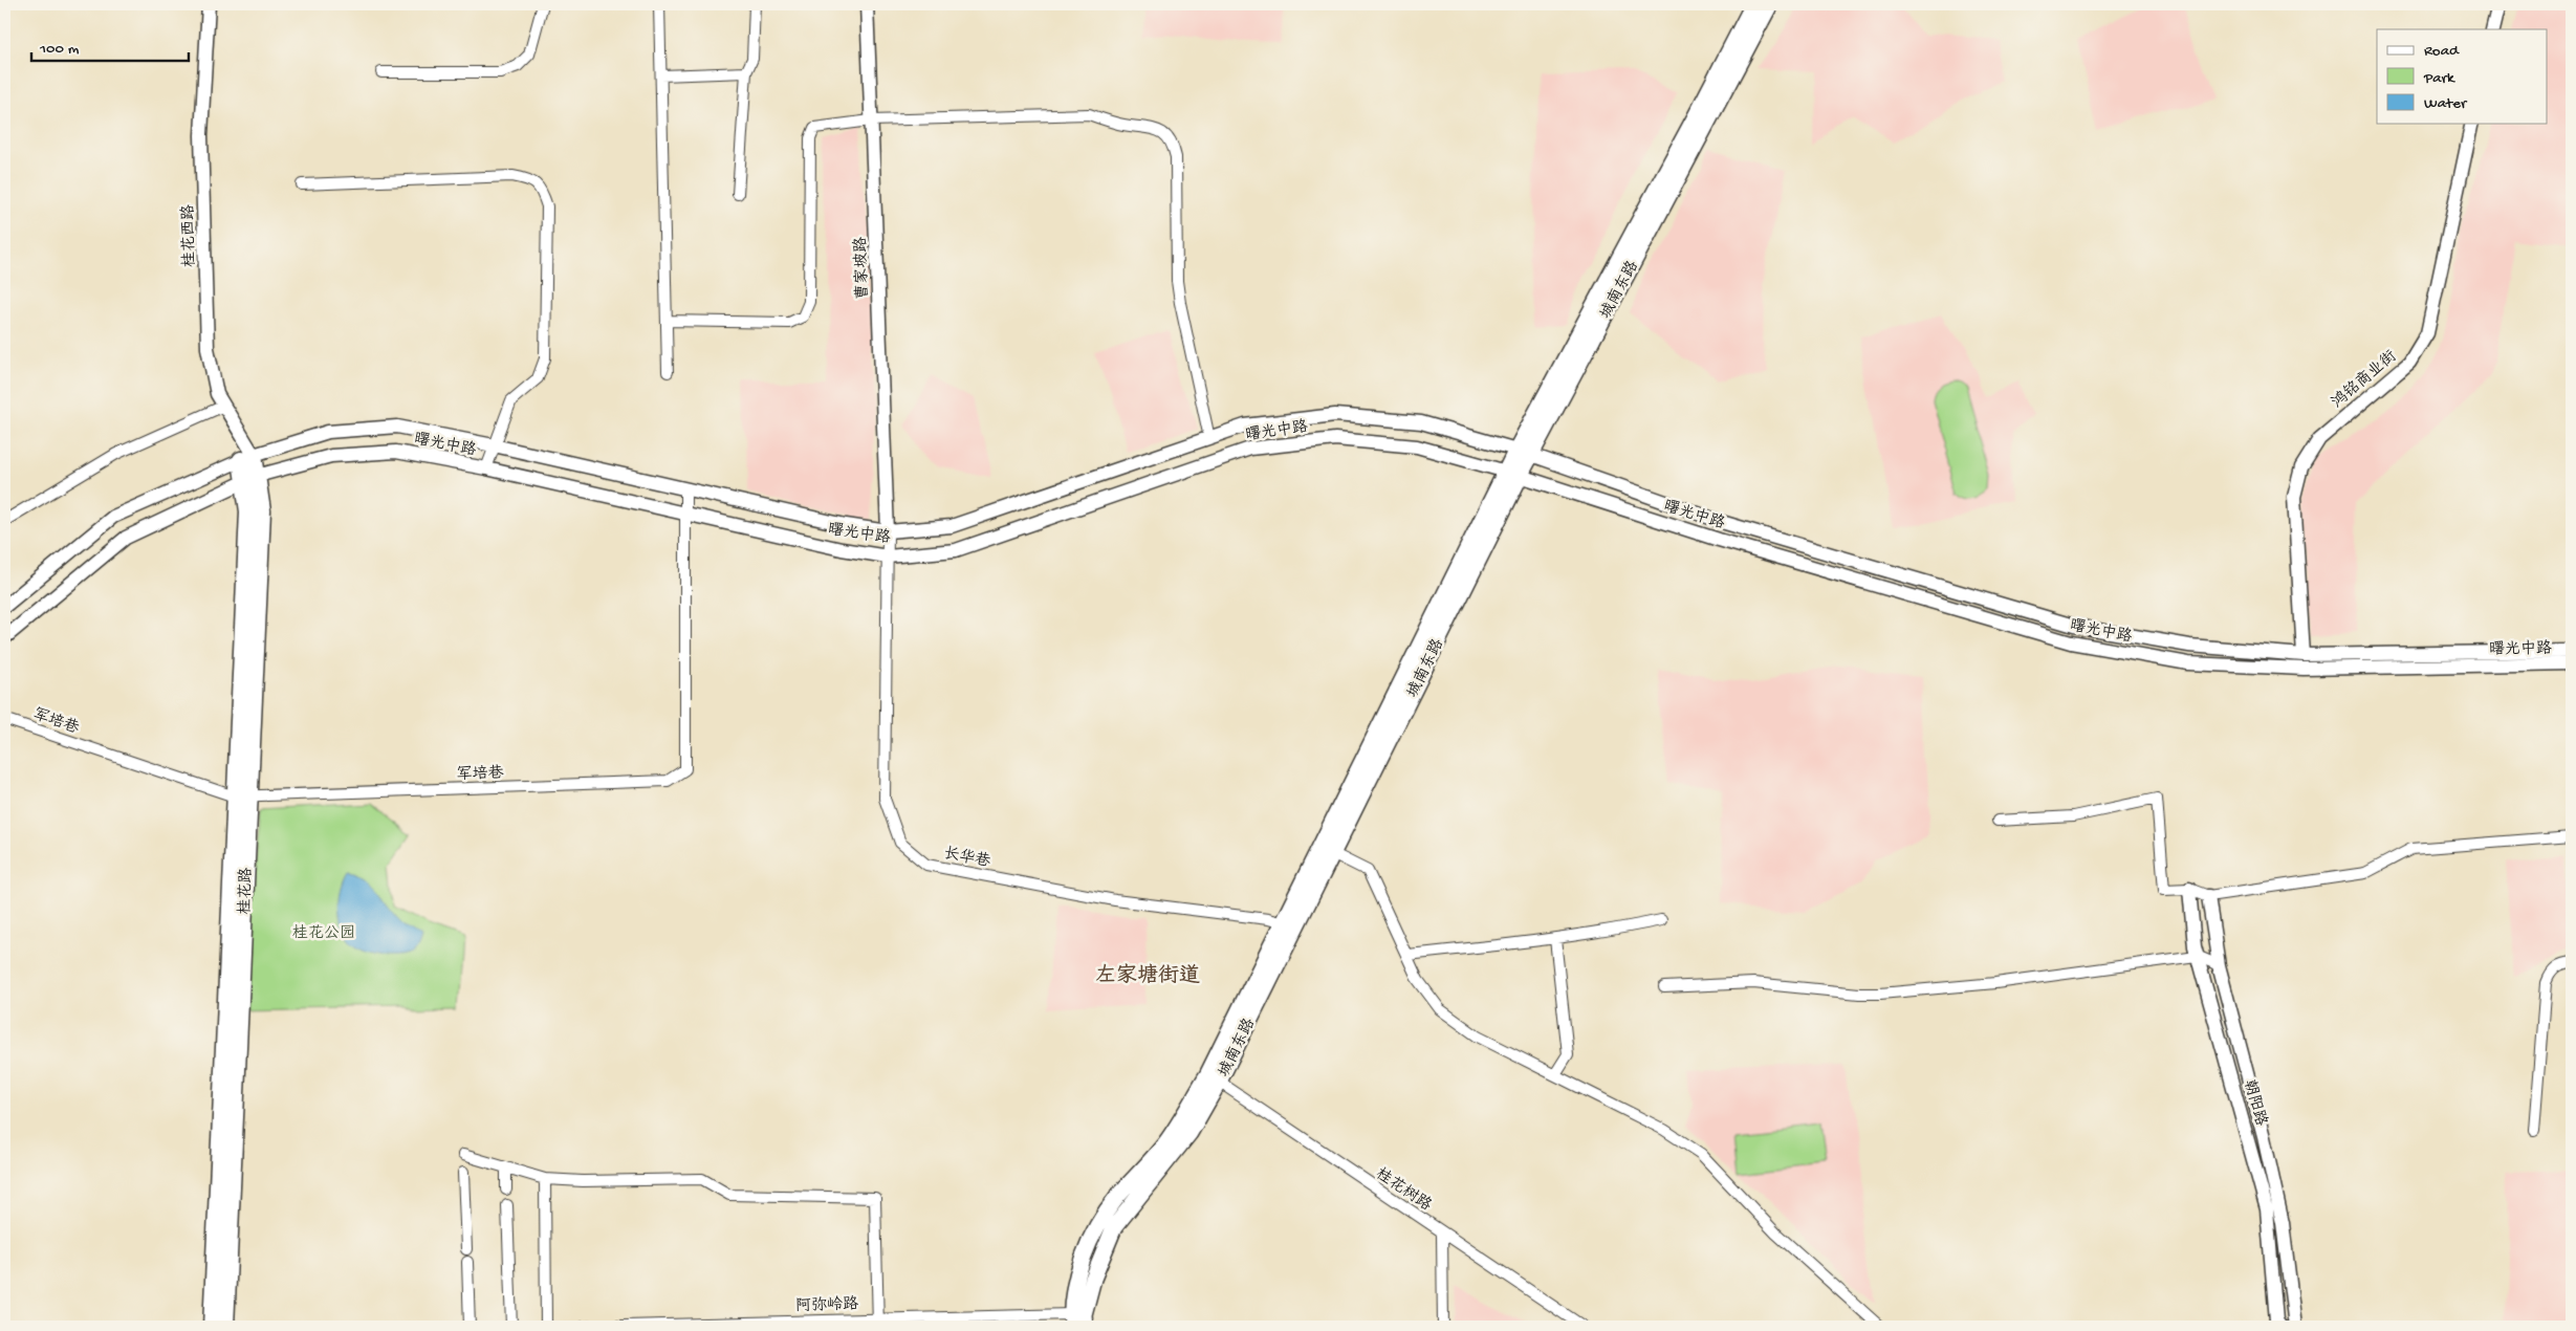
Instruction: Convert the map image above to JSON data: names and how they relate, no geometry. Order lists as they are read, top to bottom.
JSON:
{
  "streets": {
    "main road": ["城南东路", "桂花路"],
    "street": [
      "桂花西路",
      "曹家坡路",
      "鸿铭商业街",
      "曙光中路",
      "军培巷",
      "长华巷",
      "朝阳路",
      "桂花树路",
      "阿弥岭路"
    ]
  },
  "crossings": [
    ["桂花西路", "曙光中路"],
    ["桂花西路", "桂花路"],
    ["曹家坡路", "曙光中路"],
    ["曹家坡路", "长华巷"],
    ["城南东路", "曙光中路"],
    ["城南东路", "长华巷"],
    ["城南东路", "桂花树路"],
    ["城南东路", "阿弥岭路"],
    ["鸿铭商业街", "曙光中路"],
    ["曙光中路", "军培巷"],
    ["曙光中路", "长华巷"],
    ["曙光中路", "桂花路"],
    ["军培巷", "桂花路"]
  ],
  "districts": ["左家塘街道"],
  "parks": ["桂花公园"],
  "legend": ["Road", "Park", "Water"],
  "scale_bar": "100 m"
}
